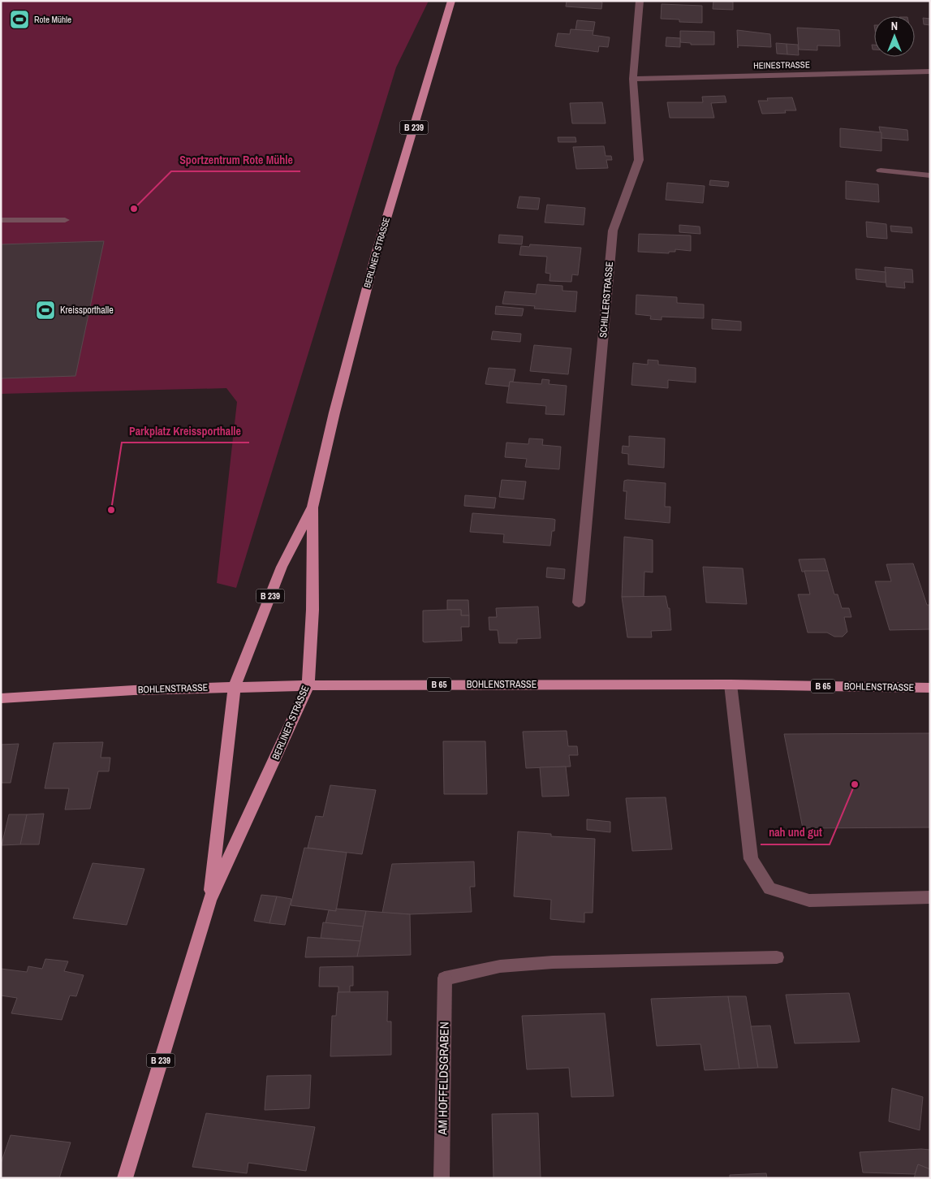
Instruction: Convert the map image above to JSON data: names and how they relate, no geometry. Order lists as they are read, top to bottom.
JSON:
{
  "streets": {
    "main road": [
      "B 239",
      "BERLINER STRASSE",
      "B 65",
      "BOHLENSTRASSE"
    ],
    "street": ["HEINESTRASSE", "SCHILLERSTRASSE", "AM HOFFELDSGRABEN"]
  },
  "crossings": [
    ["HEINESTRASSE", "SCHILLERSTRASSE"],
    ["BERLINER STRASSE", "BOHLENSTRASSE"]
  ],
  "places": {
    "sports": ["Rote Mühle", "Kreissporthalle"],
    "other": ["Sportzentrum Rote Mühle", "Parkplatz Kreissporthalle", "nah und gut"]
  },
  "north": "top"
}
